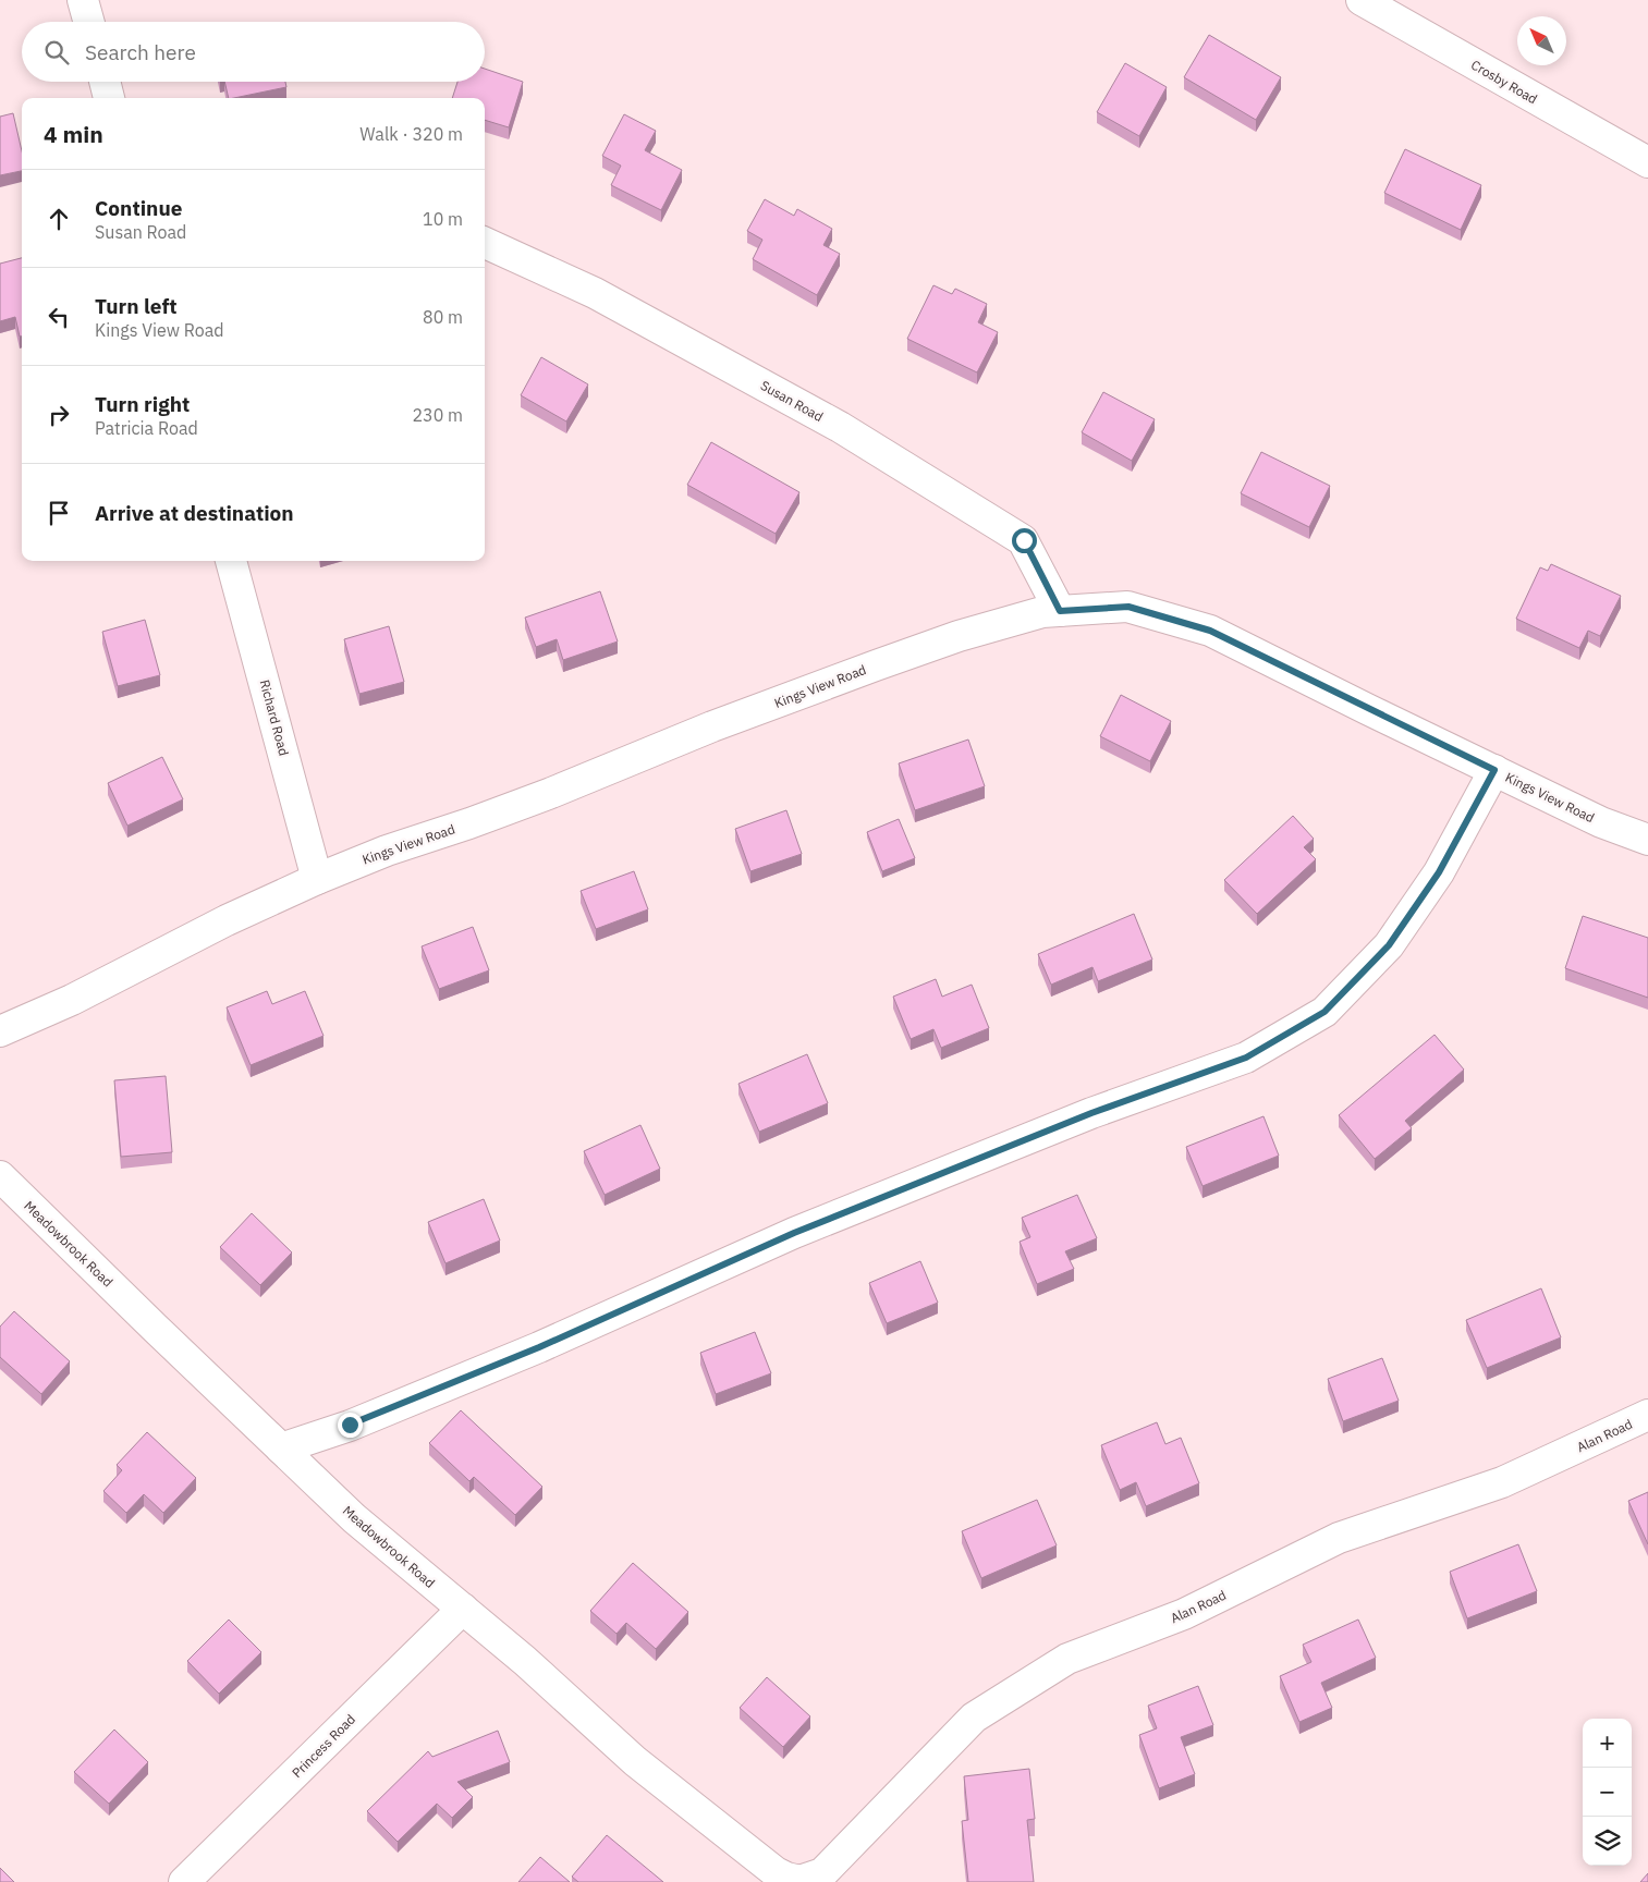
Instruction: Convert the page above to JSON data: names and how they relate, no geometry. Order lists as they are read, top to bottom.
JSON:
{
  "streets": {
    "street": [
      "Crosby Road",
      "Susan Road",
      "Kings View Road",
      "Richard Road",
      "Meadowbrook Road",
      "Alan Road",
      "Princess Road"
    ]
  },
  "crossings": [
    ["Susan Road", "Kings View Road"],
    ["Kings View Road", "Richard Road"],
    ["Meadowbrook Road", "Alan Road"],
    ["Meadowbrook Road", "Princess Road"]
  ],
  "north": "top left",
  "page": {
    "search": "Search here",
    "heading": ["4 min", "Walk · 320 m"],
    "list": [
      ["Continue", "Susan Road", "10 m"],
      ["Turn left", "Kings View Road", "80 m"],
      ["Turn right", "Patricia Road", "230 m"],
      "Arrive at destination"
    ],
    "map_buttons": ["+", "−"]
  }
}
